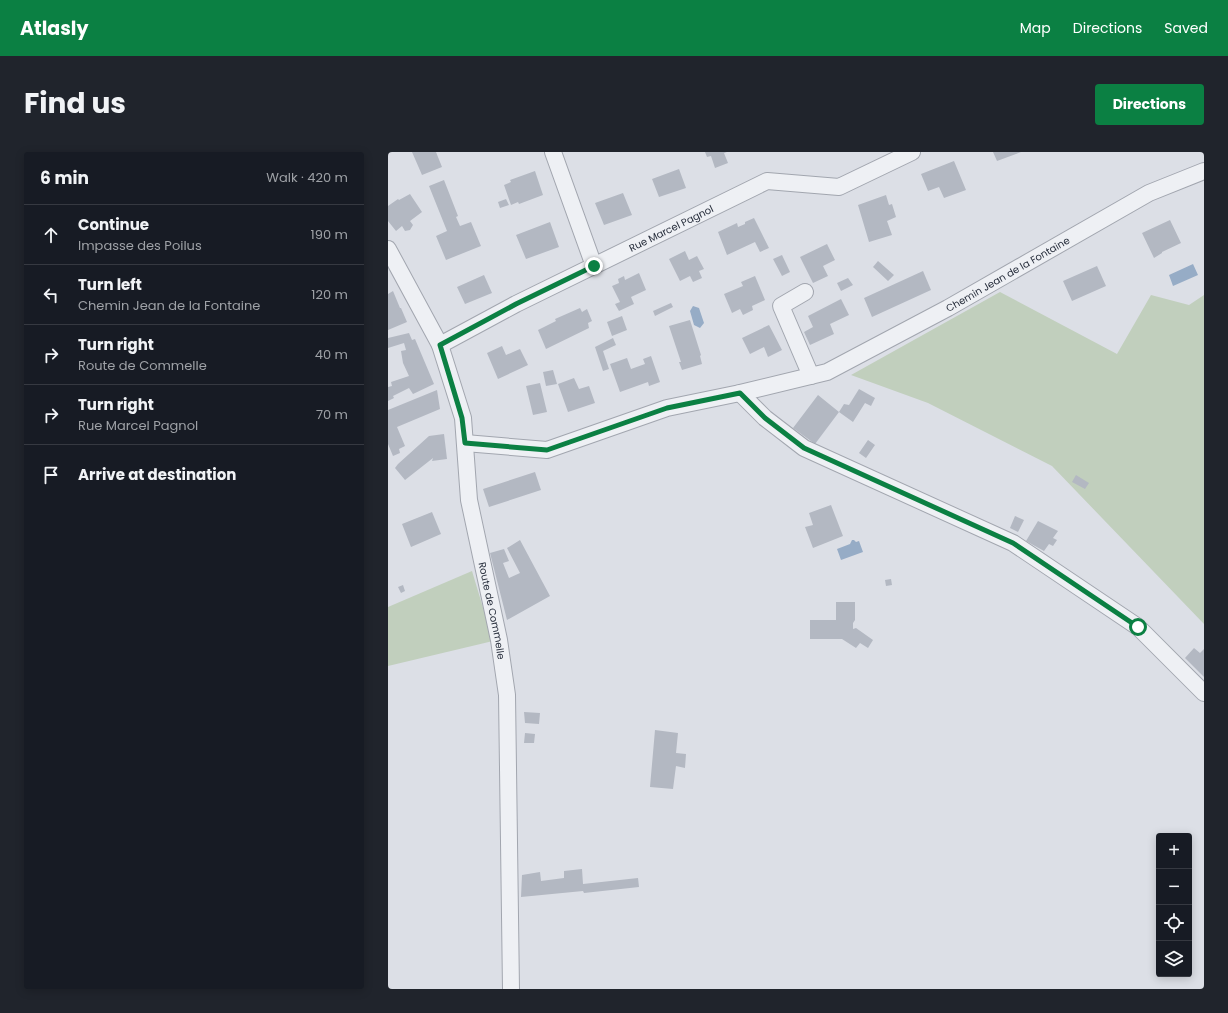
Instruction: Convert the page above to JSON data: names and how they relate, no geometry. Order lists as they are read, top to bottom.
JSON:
{
  "streets": {
    "street": ["Rue Marcel Pagnol", "Chemin Jean de la Fontaine", "Route de Commelle"]
  },
  "crossings": [
    ["Rue Marcel Pagnol", "Route de Commelle"],
    ["Chemin Jean de la Fontaine", "Route de Commelle"]
  ],
  "page": {
    "header": "Atlasly",
    "nav": ["Map", "Directions", "Saved"],
    "title": "Find us",
    "buttons": "Directions",
    "heading": ["6 min", "Walk · 420 m"],
    "list": [
      ["Continue", "Impasse des Poilus", "190 m"],
      ["Turn left", "Chemin Jean de la Fontaine", "120 m"],
      ["Turn right", "Route de Commelle", "40 m"],
      ["Turn right", "Rue Marcel Pagnol", "70 m"],
      "Arrive at destination"
    ],
    "map_buttons": ["+", "−"]
  }
}
